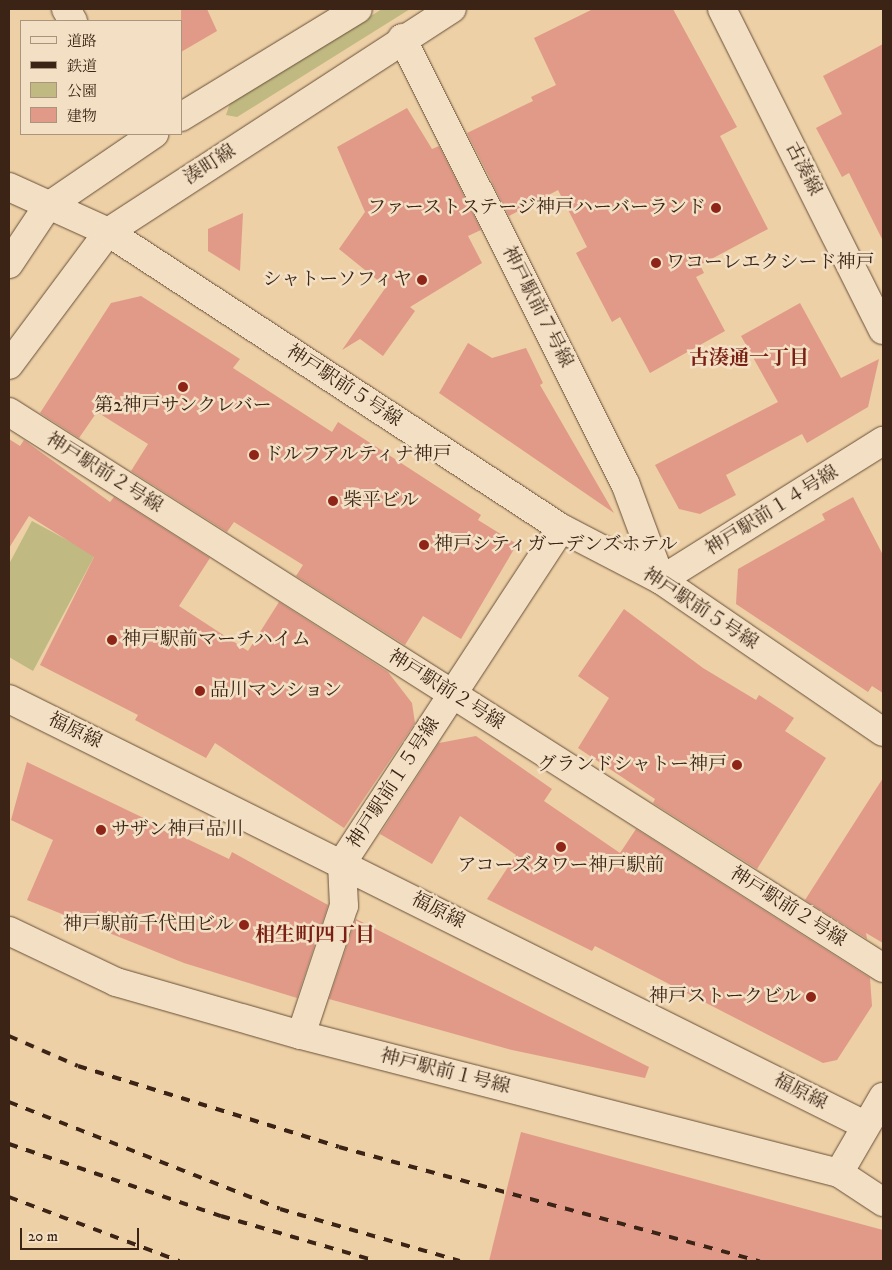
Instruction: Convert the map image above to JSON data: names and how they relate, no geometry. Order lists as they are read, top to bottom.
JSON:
{
  "streets": {
    "street": [
      "湊町線",
      "古湊線",
      "神戸駅前７号線",
      "神戸駅前５号線",
      "神戸駅前２号線",
      "神戸駅前１４号線",
      "福原線",
      "神戸駅前１５号線",
      "神戸駅前１号線"
    ]
  },
  "crossings": [
    ["湊町線", "神戸駅前７号線"],
    ["湊町線", "神戸駅前５号線"],
    ["神戸駅前７号線", "神戸駅前５号線"],
    ["神戸駅前７号線", "神戸駅前１４号線"],
    ["神戸駅前５号線", "神戸駅前１４号線"],
    ["神戸駅前５号線", "神戸駅前１５号線"],
    ["神戸駅前２号線", "神戸駅前１５号線"],
    ["福原線", "神戸駅前１５号線"],
    ["神戸駅前１５号線", "神戸駅前１号線"]
  ],
  "districts": ["古湊通一丁目", "相生町四丁目"],
  "places": [
    "ファーストステージ神戸ハーバーランド",
    "ワコーレエクシード神戸",
    "シャトーソフィヤ",
    "第2神戸サンクレバー",
    "ドルフアルティナ神戸",
    "柴平ビル",
    "神戸シティガーデンズホテル",
    "神戸駅前マーチハイム",
    "品川マンション",
    "グランドシャトー神戸",
    "サザン神戸品川",
    "アコーズタワー神戸駅前",
    "神戸駅前千代田ビル",
    "神戸ストークビル"
  ],
  "legend": [
    "道路",
    "鉄道",
    "公園",
    "建物"
  ],
  "scale_bar": "20 m"
}
